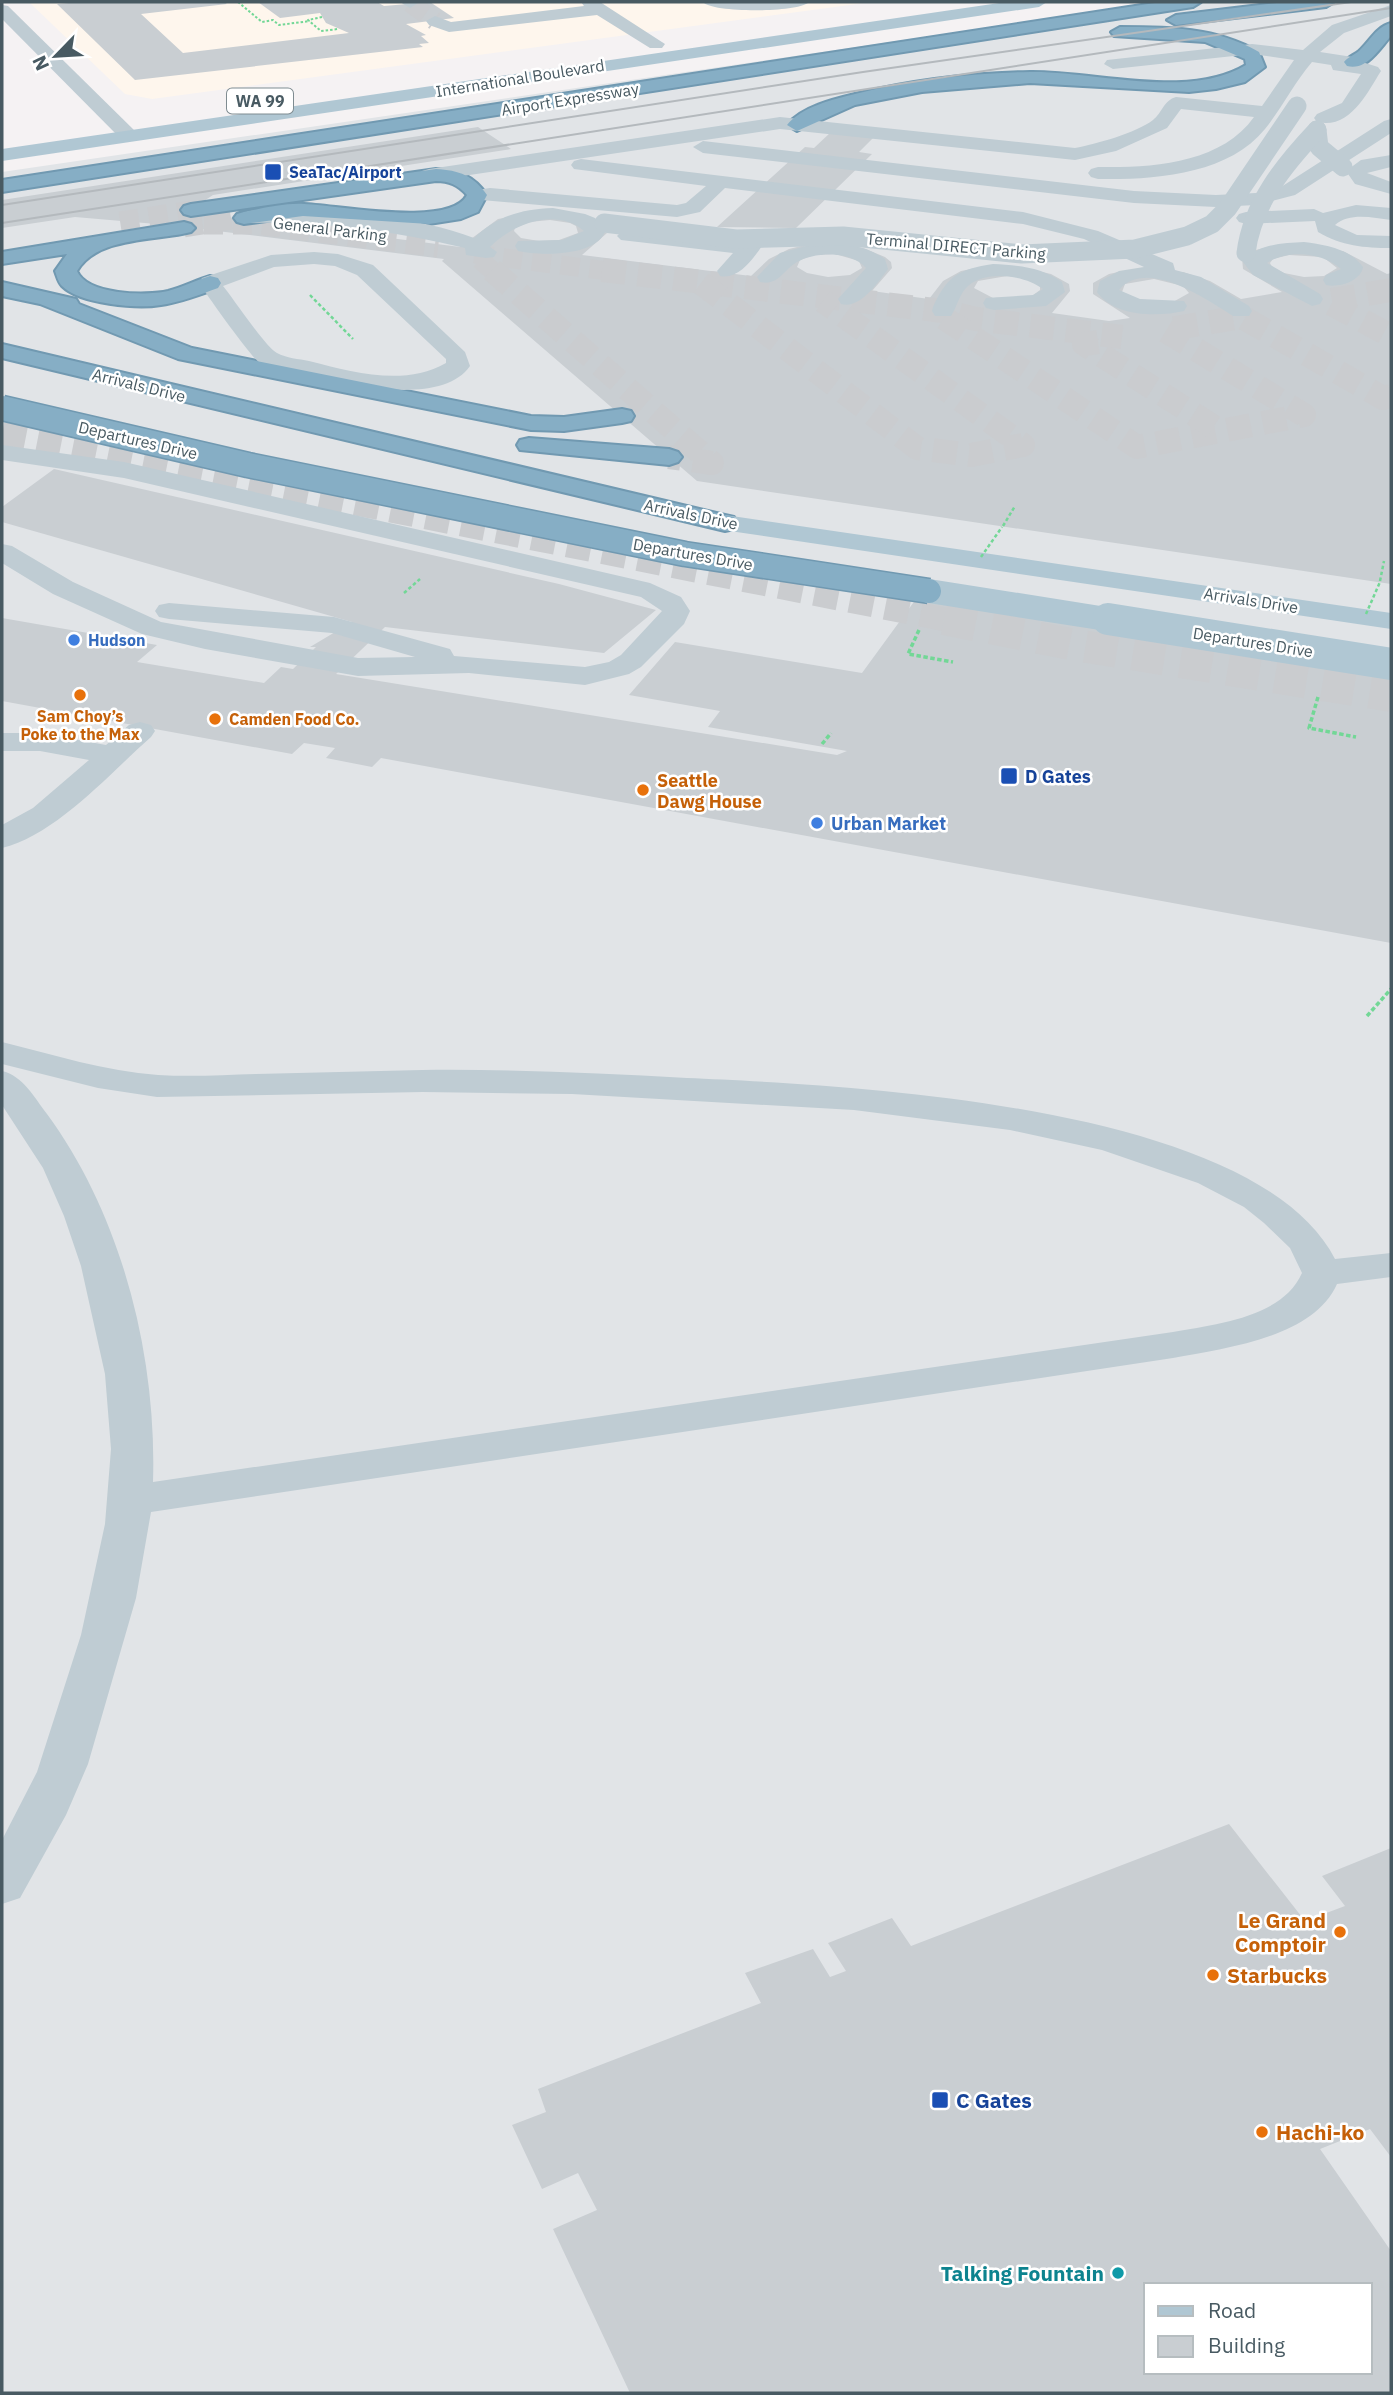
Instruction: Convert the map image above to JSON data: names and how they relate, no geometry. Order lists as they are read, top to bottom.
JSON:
{
  "streets": {
    "highway": ["Airport Expressway", "Arrivals Drive", "Departures Drive"],
    "main road": ["International Boulevard", "WA 99"],
    "street": ["General Parking", "Terminal DIRECT Parking"]
  },
  "places": {
    "transit": ["SeaTac/Airport", "D Gates", "C Gates"],
    "other": [
      "Hudson",
      "Sam Choy’s Poke to the Max",
      "Camden Food Co.",
      "Seattle Dawg House",
      "Urban Market",
      "Le Grand Comptoir",
      "Starbucks",
      "Hachi-ko",
      "Talking Fountain"
    ]
  },
  "legend": ["Road", "Building"],
  "north": "bottom left"
}
